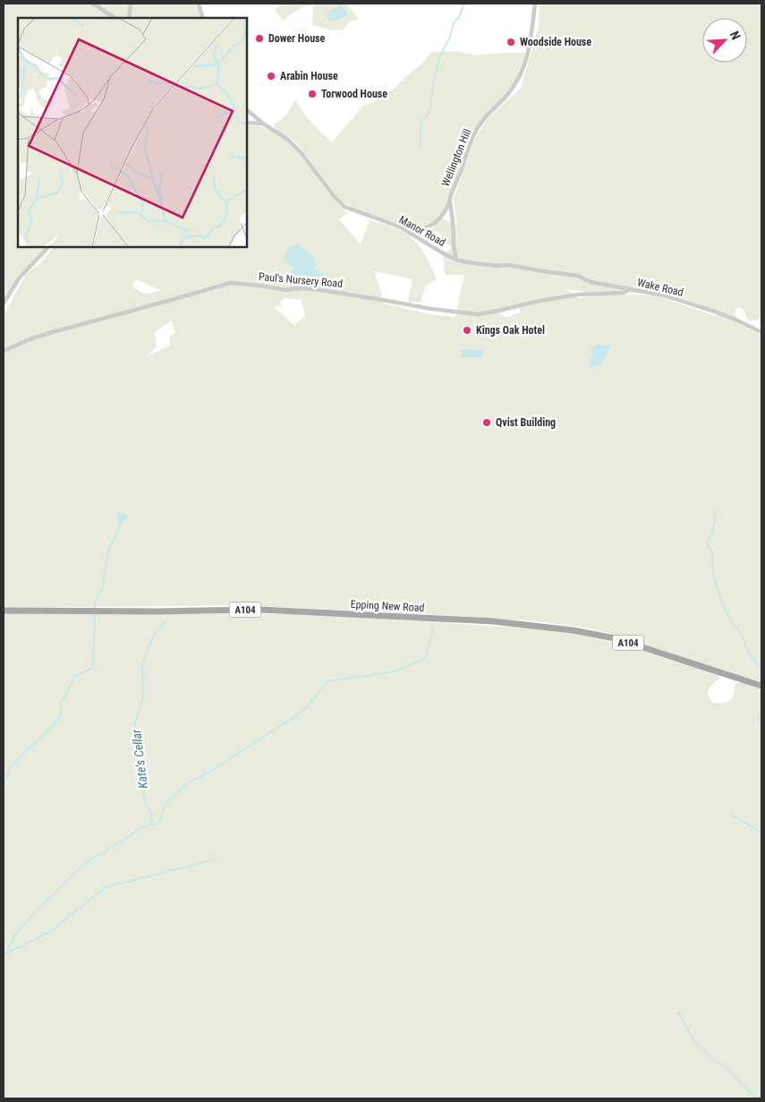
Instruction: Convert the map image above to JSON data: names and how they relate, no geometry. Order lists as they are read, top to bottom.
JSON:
{
  "streets": {
    "main road": ["Epping New Road", "A104"],
    "street": [
      "Wellington Hill",
      "Manor Road",
      "Paul's Nursery Road",
      "Wake Road"
    ]
  },
  "crossings": [
    ["Wellington Hill", "Manor Road"],
    ["Manor Road", "Wake Road"],
    ["Paul's Nursery Road", "Wake Road"]
  ],
  "water": ["Kate's Cellar"],
  "places": [
    "Dower House",
    "Woodside House",
    "Arabin House",
    "Torwood House",
    "Kings Oak Hotel",
    "Qvist Building"
  ],
  "north": "top right"
}
